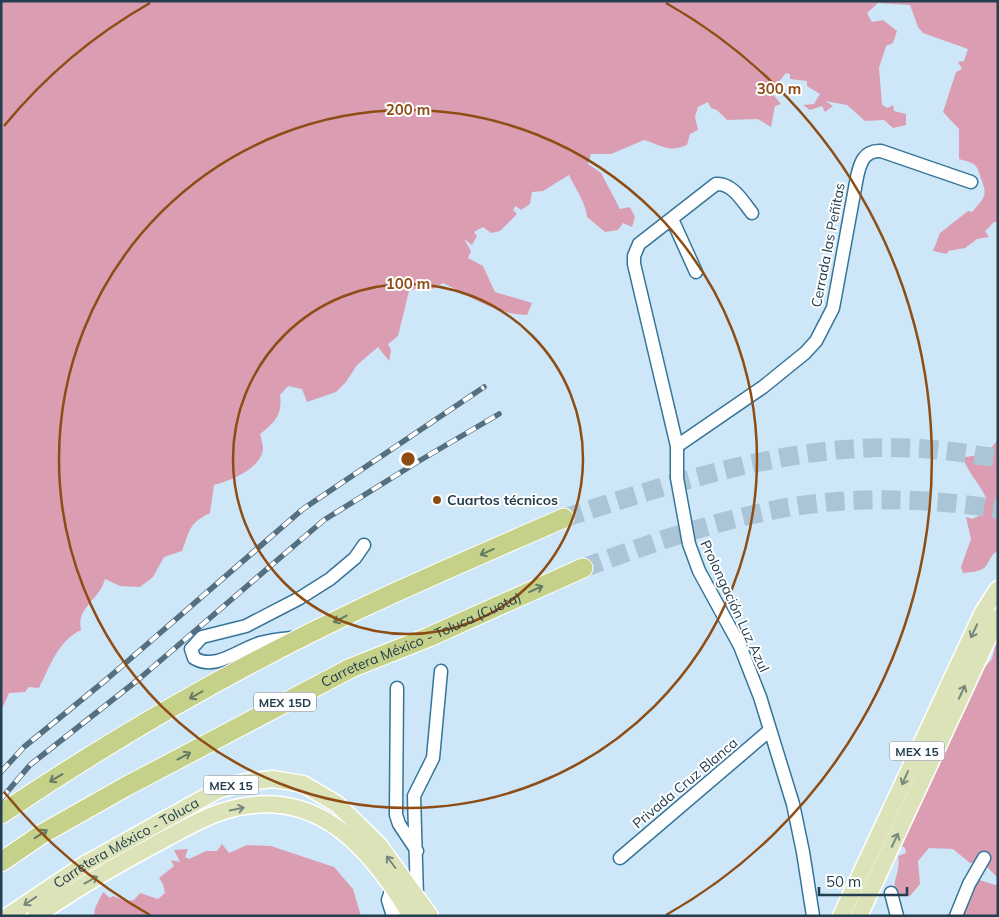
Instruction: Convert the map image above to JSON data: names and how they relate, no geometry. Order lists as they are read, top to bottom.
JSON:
{
  "streets": {
    "highway": ["Carretera México - Toluca (Cuota)", "MEX 15D"],
    "main road": ["MEX 15", "Carretera México - Toluca"],
    "street": ["Cerrada las Peñitas", "Prolongación Luz Azul", "Privada Cruz Blanca"]
  },
  "crossings": [
    ["Cerrada las Peñitas", "Prolongación Luz Azul"],
    ["Prolongación Luz Azul", "Privada Cruz Blanca"]
  ],
  "places": ["Cuartos técnicos"],
  "scale_bar": "50 m",
  "rings": ["300 m", "200 m", "100 m"]
}
